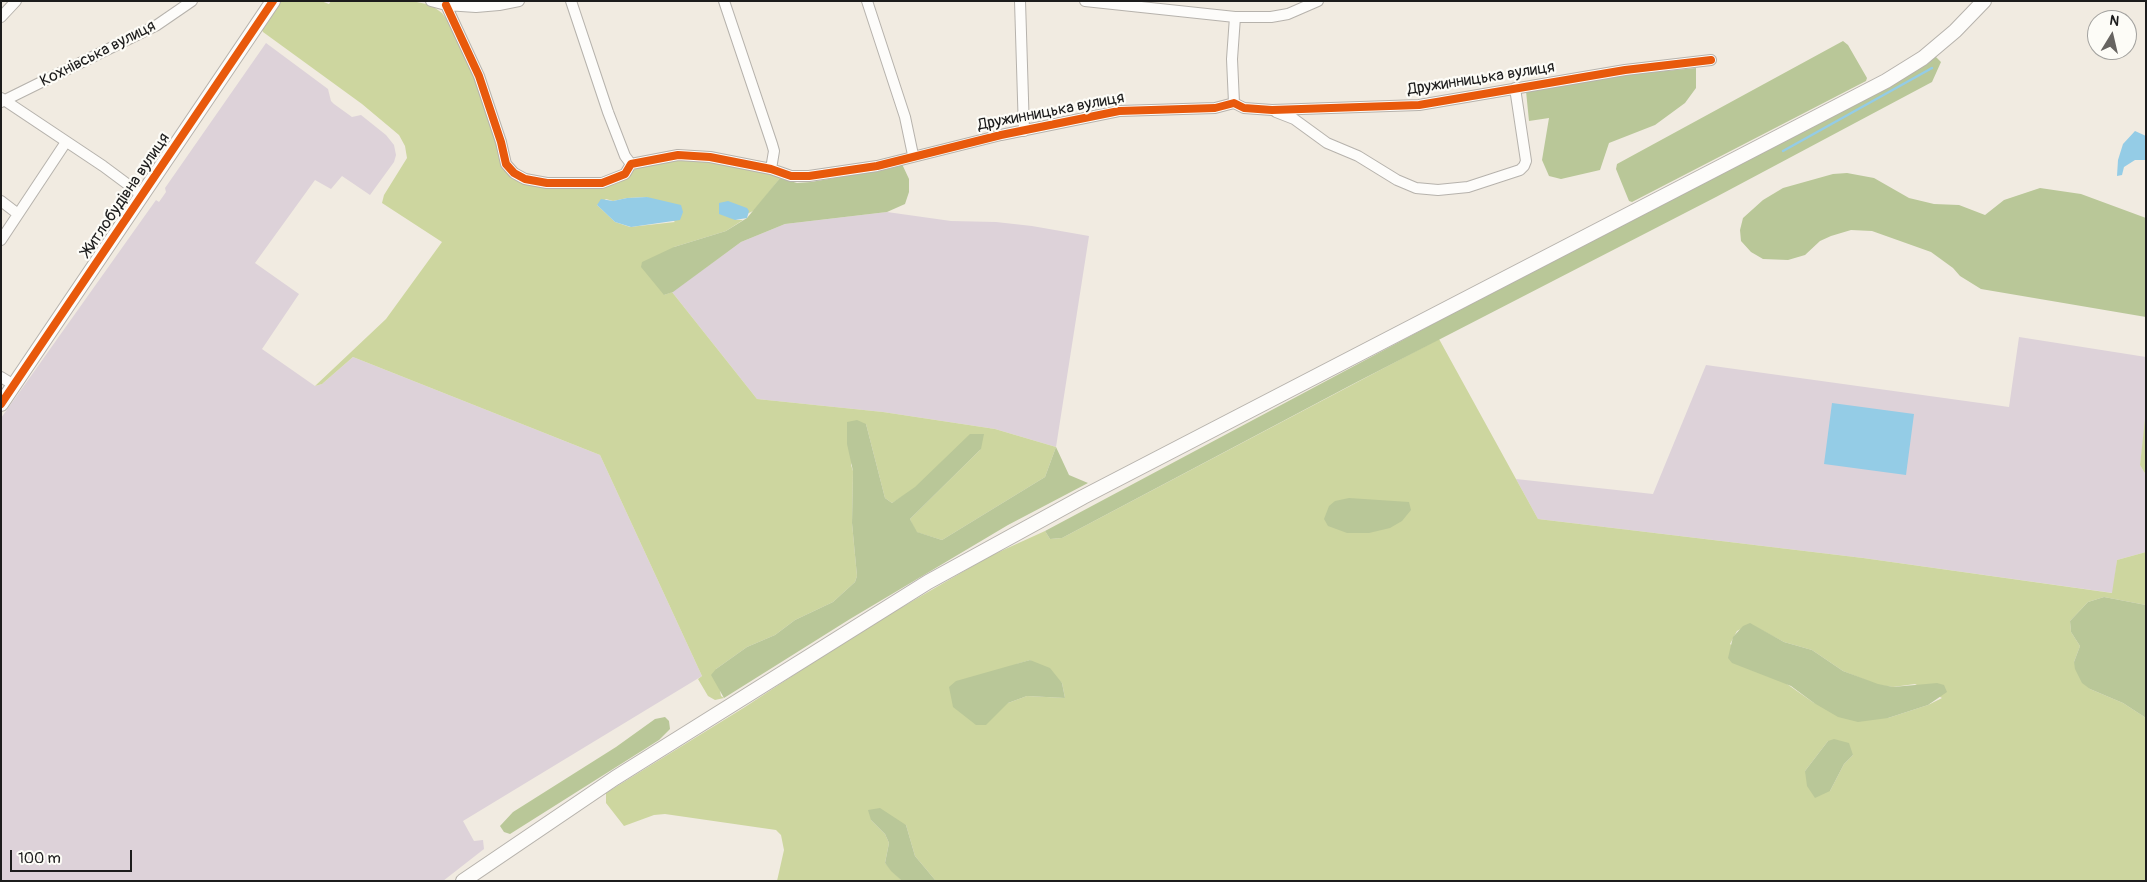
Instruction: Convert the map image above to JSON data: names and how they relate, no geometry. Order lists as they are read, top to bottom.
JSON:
{
  "streets": {
    "main road": ["Житлобудівна вулиця"],
    "street": ["Кохнівська вулиця", "Дружинницька вулиця"]
  },
  "scale_bar": "100 m",
  "north": "top"
}
